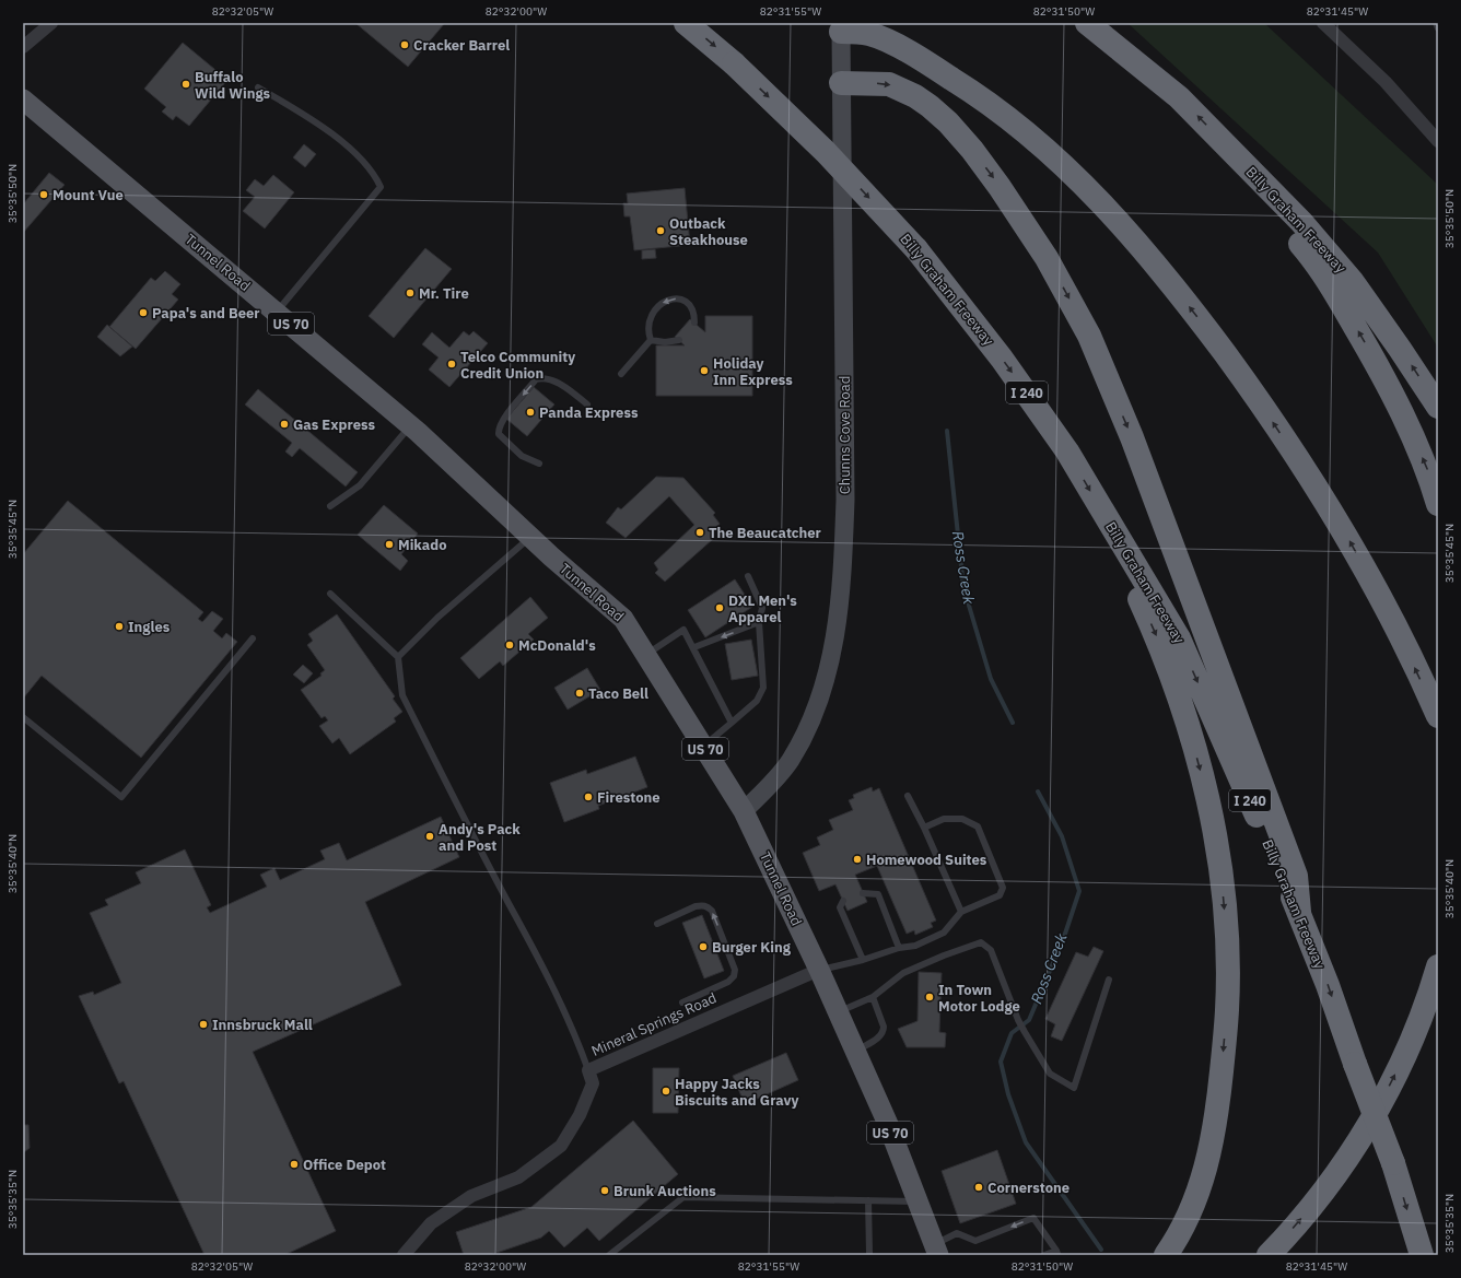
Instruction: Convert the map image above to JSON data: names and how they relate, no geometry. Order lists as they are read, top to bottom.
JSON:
{
  "streets": {
    "highway": ["Billy Graham Freeway", "I 240"],
    "main road": ["Tunnel Road", "US 70", "Chunns Cove Road"],
    "street": ["Mineral Springs Road"]
  },
  "crossings": [
    ["Tunnel Road", "Chunns Cove Road"],
    ["Tunnel Road", "Mineral Springs Road"]
  ],
  "water": ["Ross Creek"],
  "places": [
    "Cracker Barrel",
    "Buffalo Wild Wings",
    "Mount Vue",
    "Outback Steakhouse",
    "Mr. Tire",
    "Papa's and Beer",
    "Telco Community Credit Union",
    "Holiday Inn Express",
    "Panda Express",
    "Gas Express",
    "The Beaucatcher",
    "Mikado",
    "DXL Men's Apparel",
    "Ingles",
    "McDonald's",
    "Taco Bell",
    "Firestone",
    "Andy's Pack and Post",
    "Homewood Suites",
    "Burger King",
    "In Town Motor Lodge",
    "Innsbruck Mall",
    "Happy Jacks Biscuits and Gravy",
    "Office Depot",
    "Cornerstone",
    "Brunk Auctions"
  ],
  "coordinates": [
    "82°32'05\"W",
    "82°32'00\"W",
    "82°31'55\"W",
    "82°31'50\"W",
    "82°31'45\"W",
    "35°35'50\"N",
    "35°35'45\"N",
    "35°35'40\"N",
    "35°35'35\"N"
  ]
}
